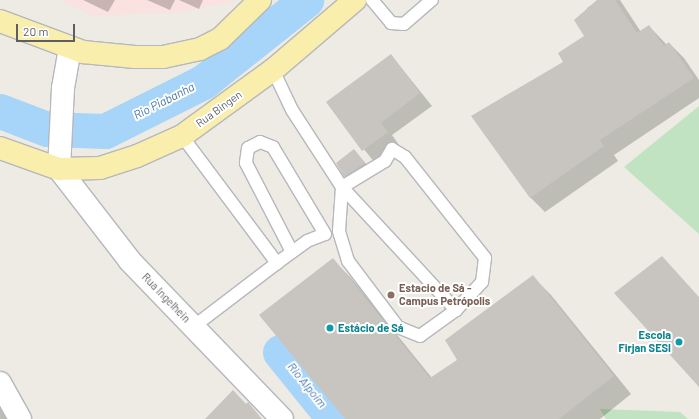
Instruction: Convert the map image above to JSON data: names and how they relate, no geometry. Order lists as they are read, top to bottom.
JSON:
{
  "streets": {
    "main road": ["Rua Bingen"],
    "street": ["Rua Ingelhein"]
  },
  "crossings": [
    ["Rua Bingen", "Rua Ingelhein"]
  ],
  "water": ["Rio Piabanha", "Rio Alpoim"],
  "places": ["Estacio de Sá - Campus Petrópolis", "Estácio de Sá", "Escola Firjan SESI"],
  "scale_bar": "20 m"
}
